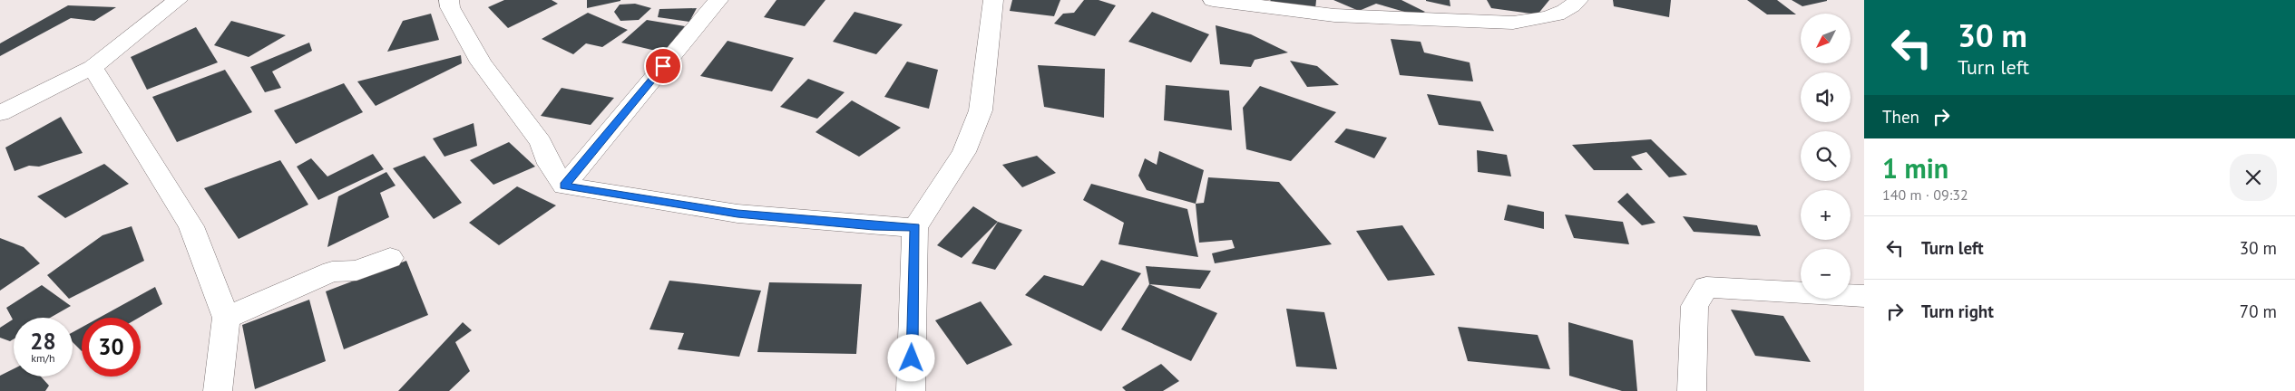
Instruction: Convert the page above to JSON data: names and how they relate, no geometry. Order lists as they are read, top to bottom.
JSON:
{
  "north": "bottom left",
  "page": {
    "turn": ["30 m", "Turn left"],
    "map_buttons": ["+", "−"],
    "then": "Then",
    "heading": ["1 min", "140 m · 09:32"],
    "list": [
      {
        "name": "Turn left",
        "value": "30 m"
      },
      {
        "name": "Turn right",
        "value": "70 m"
      }
    ],
    "speed": "28 km/h",
    "limit": "30"
  }
}
